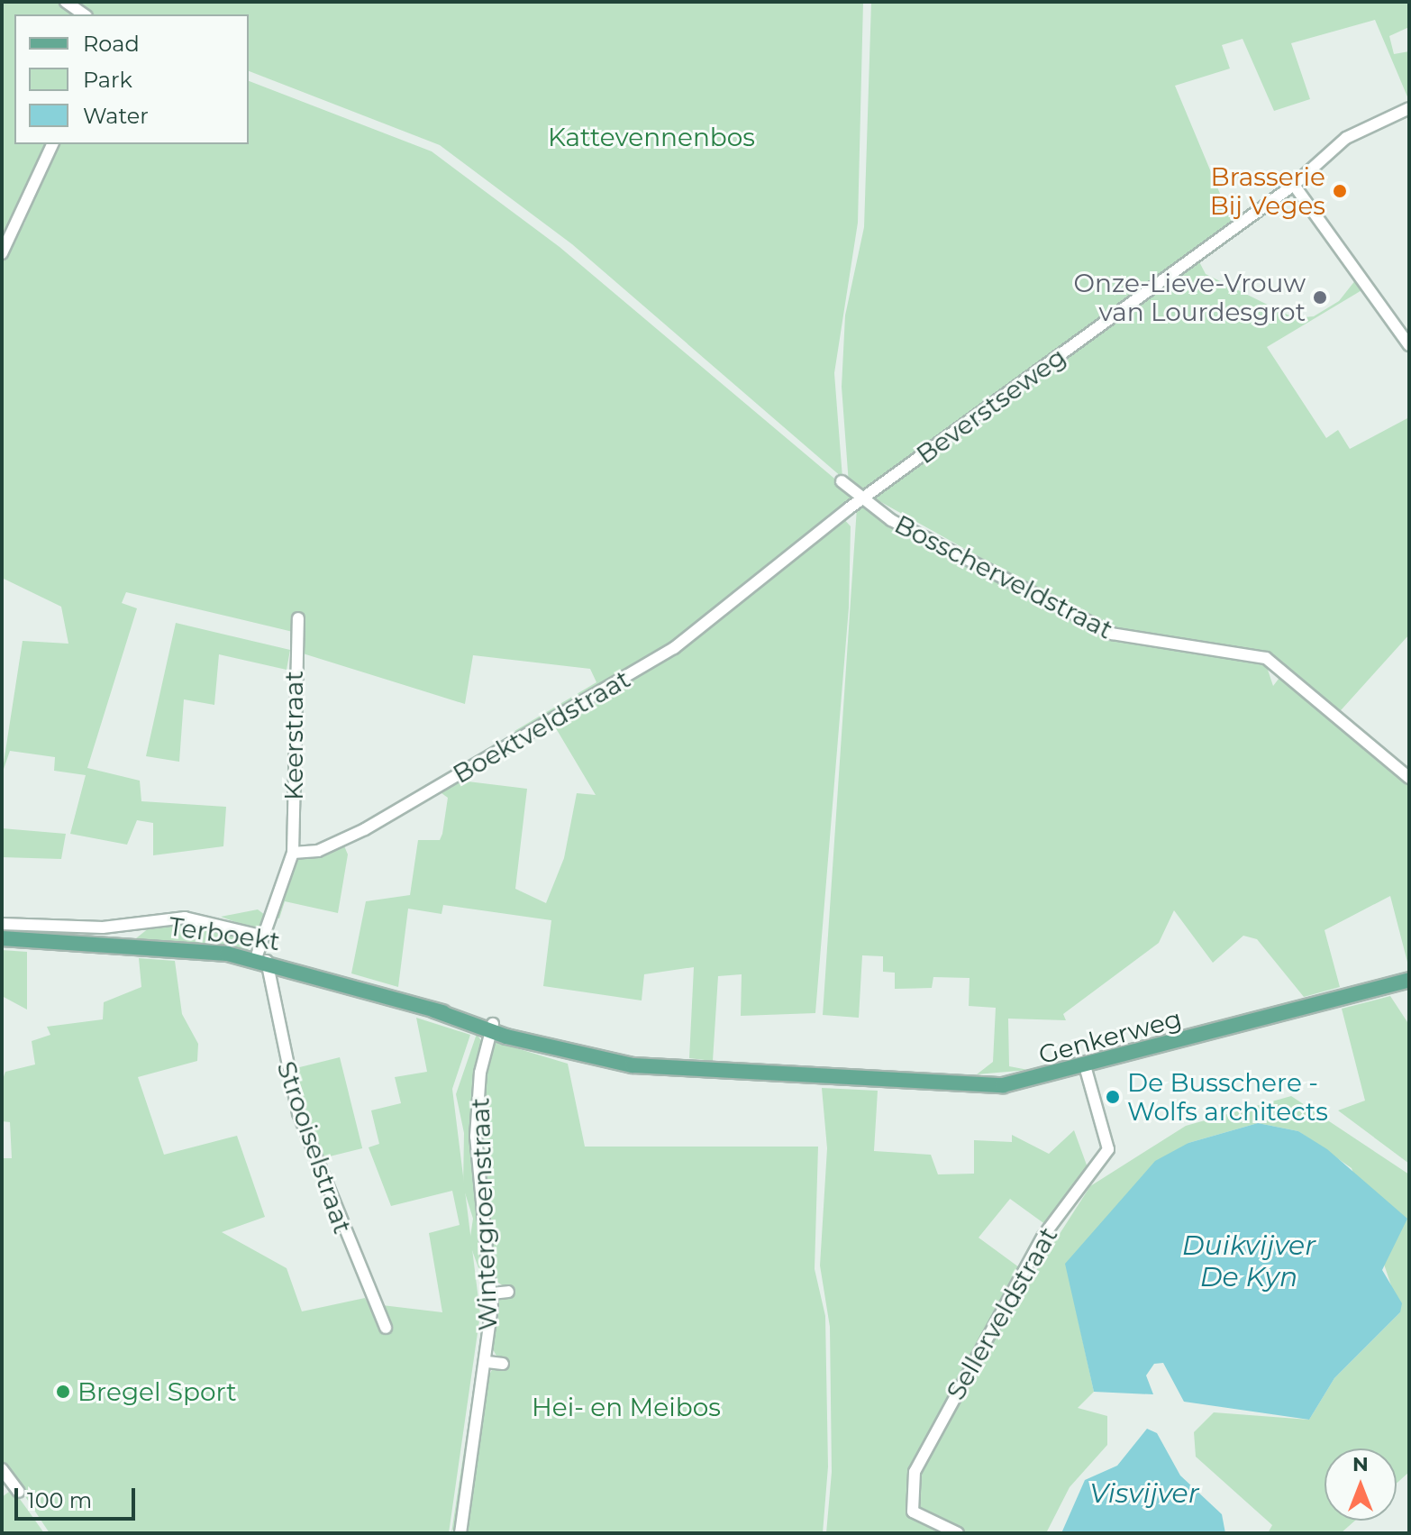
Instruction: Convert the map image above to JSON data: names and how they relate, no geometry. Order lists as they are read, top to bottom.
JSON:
{
  "streets": {
    "main road": ["Terboekt", "Genkerweg"],
    "street": [
      "Beverstseweg",
      "Bosscherveldstraat",
      "Boektveldstraat",
      "Keerstraat",
      "Strooiselstraat",
      "Wintergroenstraat",
      "Sellerveldstraat"
    ]
  },
  "crossings": [
    ["Beverstseweg", "Bosscherveldstraat"],
    ["Beverstseweg", "Boektveldstraat"],
    ["Bosscherveldstraat", "Boektveldstraat"],
    ["Boektveldstraat", "Keerstraat"],
    ["Terboekt", "Genkerweg"],
    ["Terboekt", "Strooiselstraat"],
    ["Terboekt", "Wintergroenstraat"],
    ["Genkerweg", "Sellerveldstraat"]
  ],
  "water": ["Duikvijver De Kyn", "Visvijver"],
  "parks": ["Kattevennenbos", "Hei- en Meibos"],
  "places": [
    "Brasserie Bij Veges",
    "Onze-Lieve-Vrouw van Lourdesgrot",
    "De Busschere - Wolfs architects",
    "Bregel Sport"
  ],
  "legend": ["Road", "Park", "Water"],
  "scale_bar": "100 m",
  "north": "top"
}
